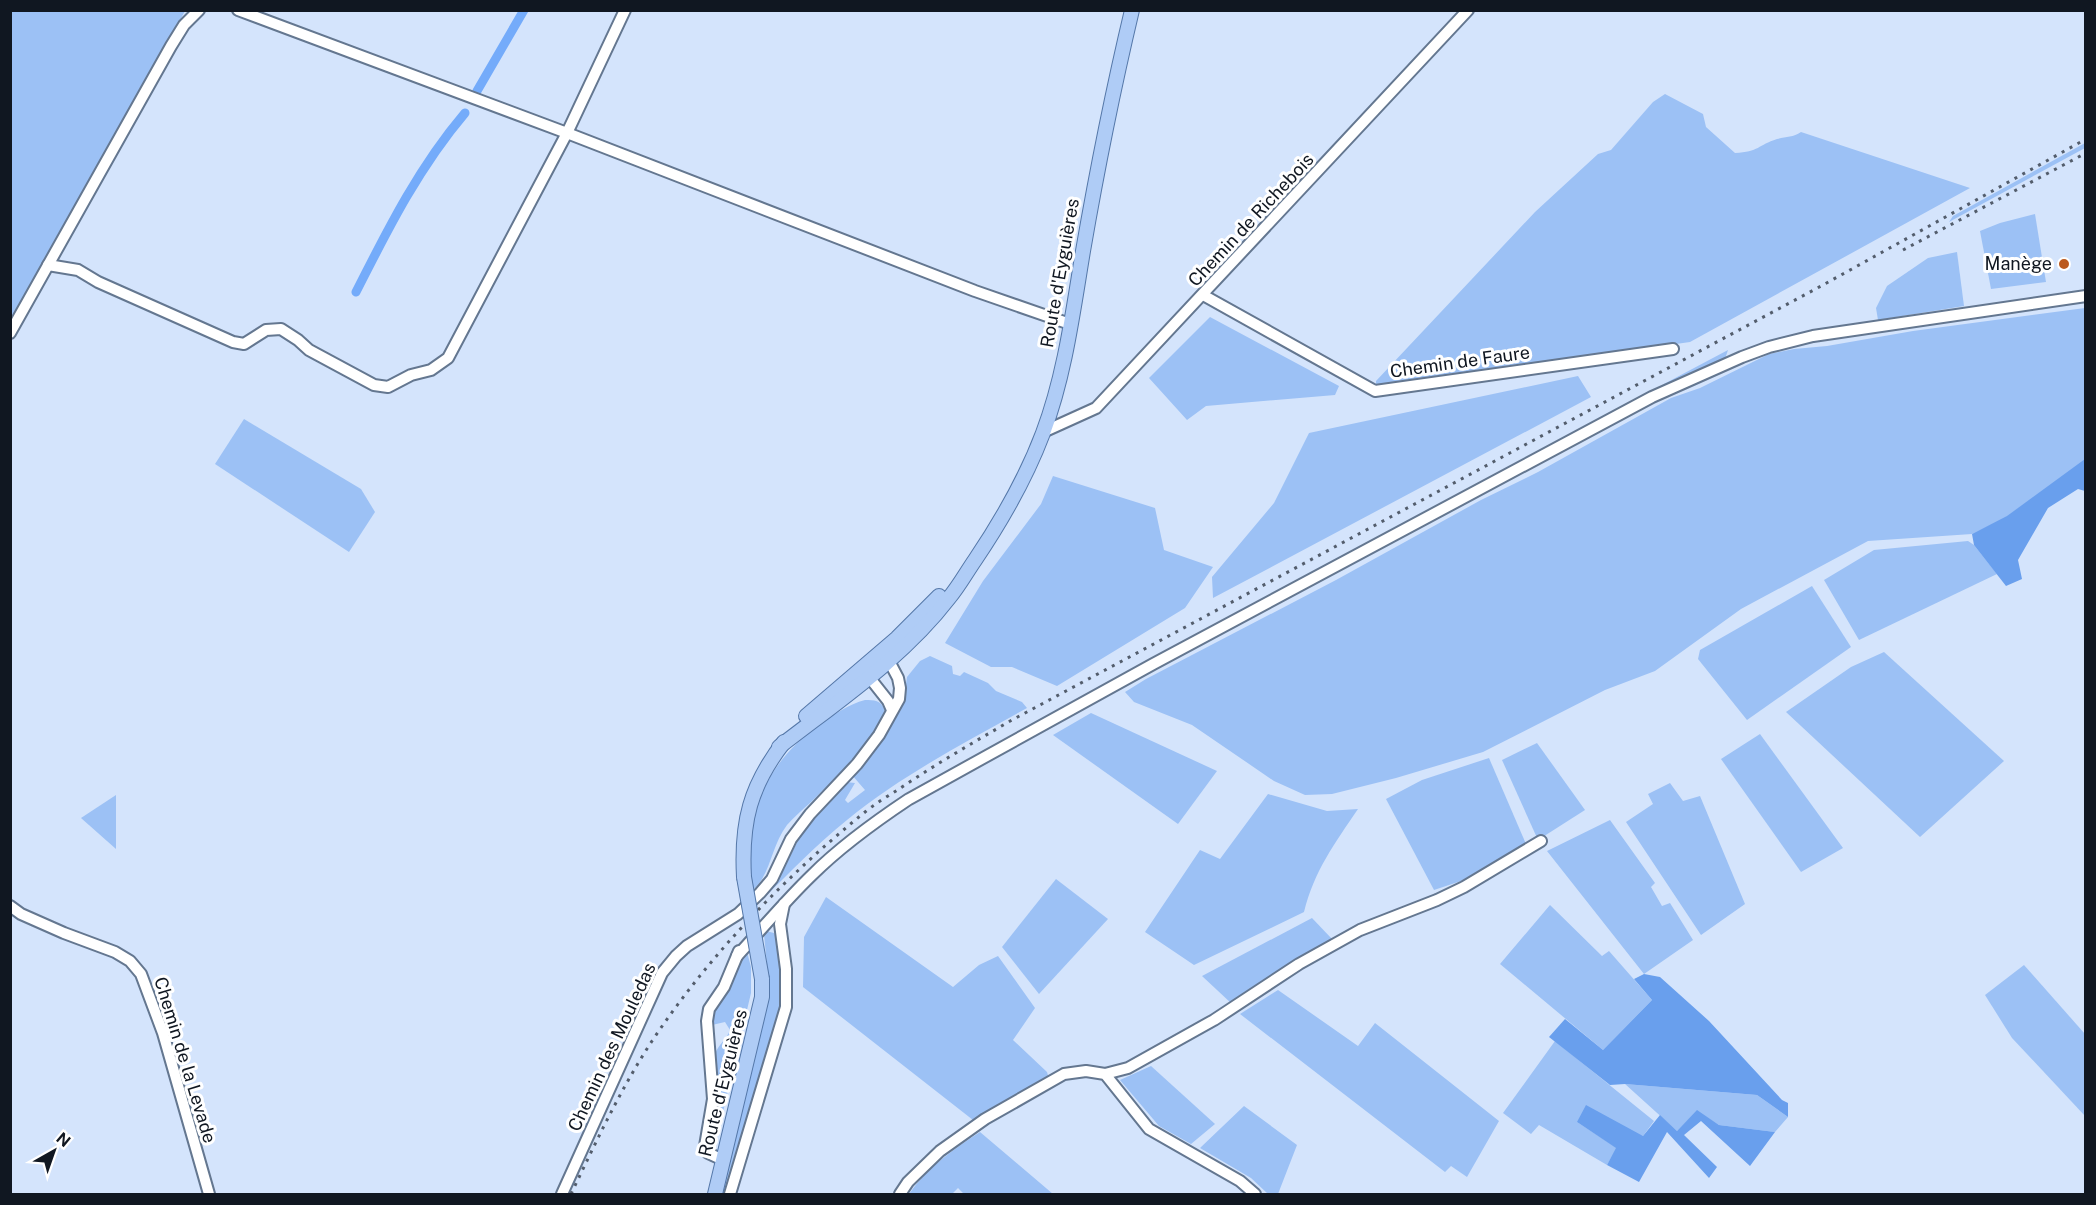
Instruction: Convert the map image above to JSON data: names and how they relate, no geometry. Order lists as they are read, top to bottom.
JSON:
{
  "streets": {
    "main road": ["Route d'Eyguières"],
    "street": [
      "Chemin de Richebois",
      "Chemin de Faure",
      "Chemin des Mouledas",
      "Chemin de la Levade"
    ]
  },
  "crossings": [
    ["Chemin de Richebois", "Route d'Eyguières"],
    ["Chemin de Richebois", "Chemin de Faure"],
    ["Route d'Eyguières", "Chemin des Mouledas"]
  ],
  "places": ["Manège"],
  "north": "top right"
}
